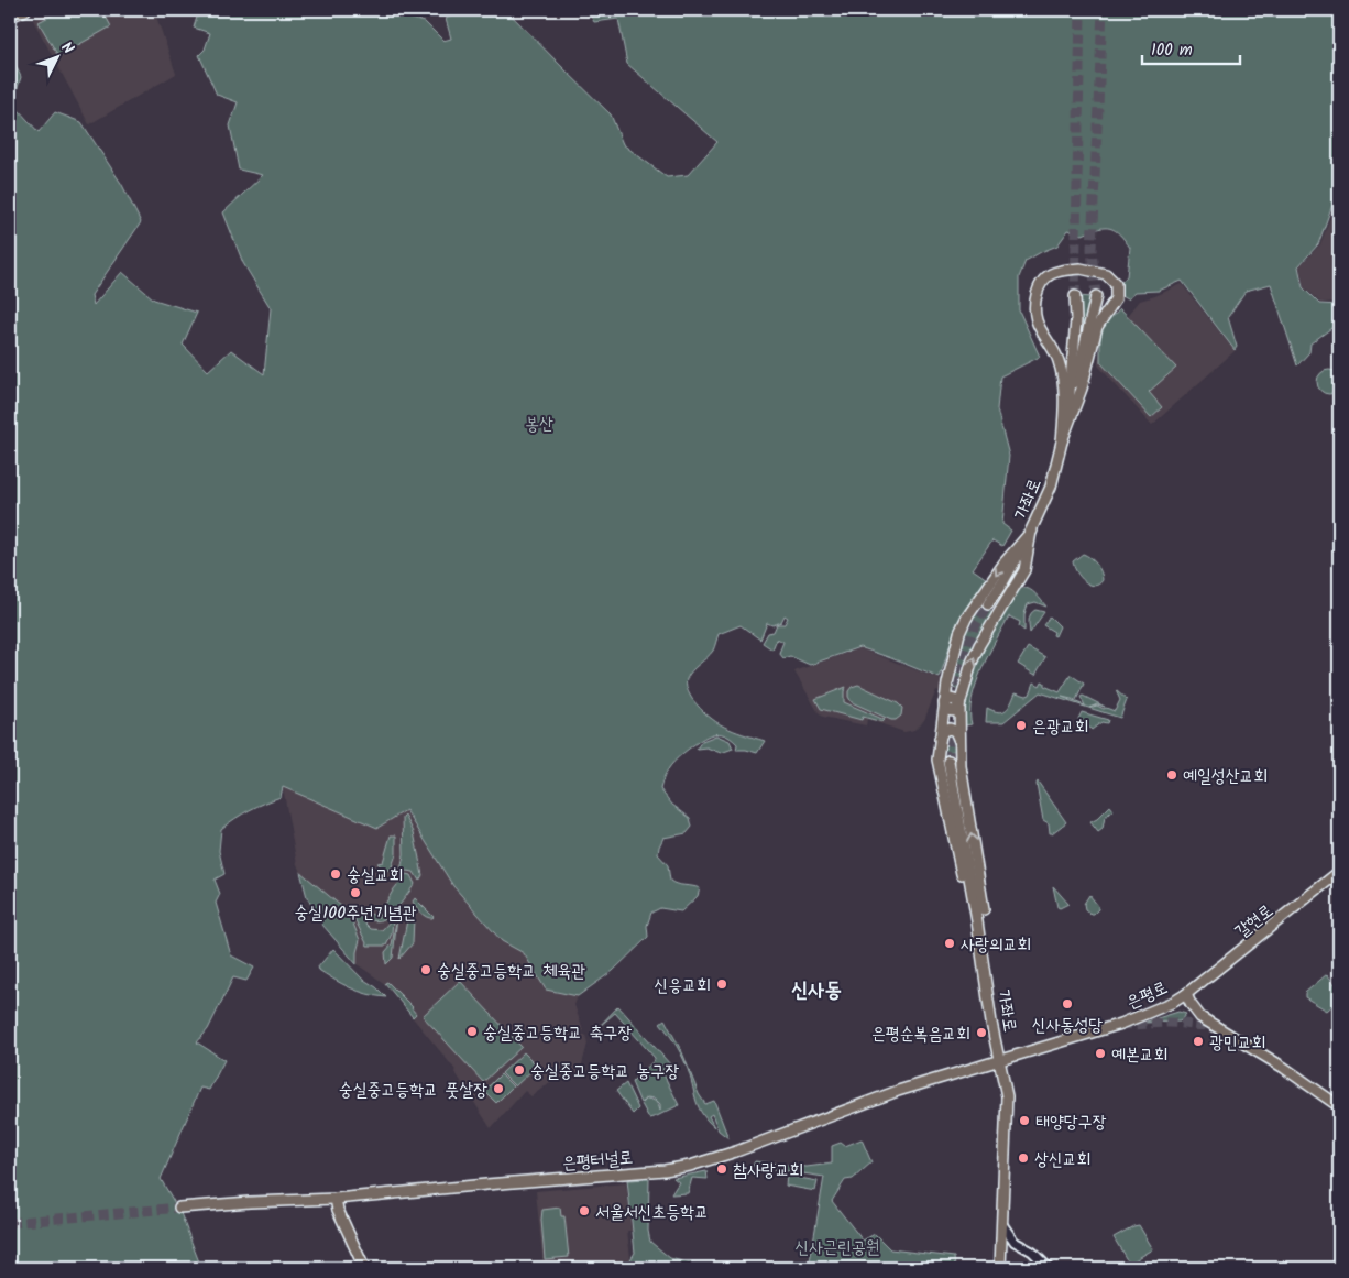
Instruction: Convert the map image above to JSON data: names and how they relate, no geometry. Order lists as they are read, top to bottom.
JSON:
{
  "streets": {
    "main road": [
      "가좌로",
      "갈현로",
      "은평로",
      "은평터널로"
    ]
  },
  "crossings": [
    ["가좌로", "은평로"],
    ["가좌로", "은평터널로"],
    ["갈현로", "은평로"],
    ["은평로", "은평터널로"]
  ],
  "districts": ["신사동"],
  "parks": ["봉산", "신사근린공원"],
  "places": [
    "은광교회",
    "예일성산교회",
    "숭실교회",
    "숭실100주년기념관",
    "사랑의교회",
    "숭실중고등학교 체육관",
    "신응교회",
    "신사동성당",
    "숭실중고등학교 축구장",
    "은평순복음교회",
    "광민교회",
    "예본교회",
    "숭실중고등학교 농구장",
    "숭실중고등학교 풋살장",
    "태양당구장",
    "상신교회",
    "참사랑교회",
    "서울서신초등학교"
  ],
  "scale_bar": "100 m",
  "north": "top right"
}
